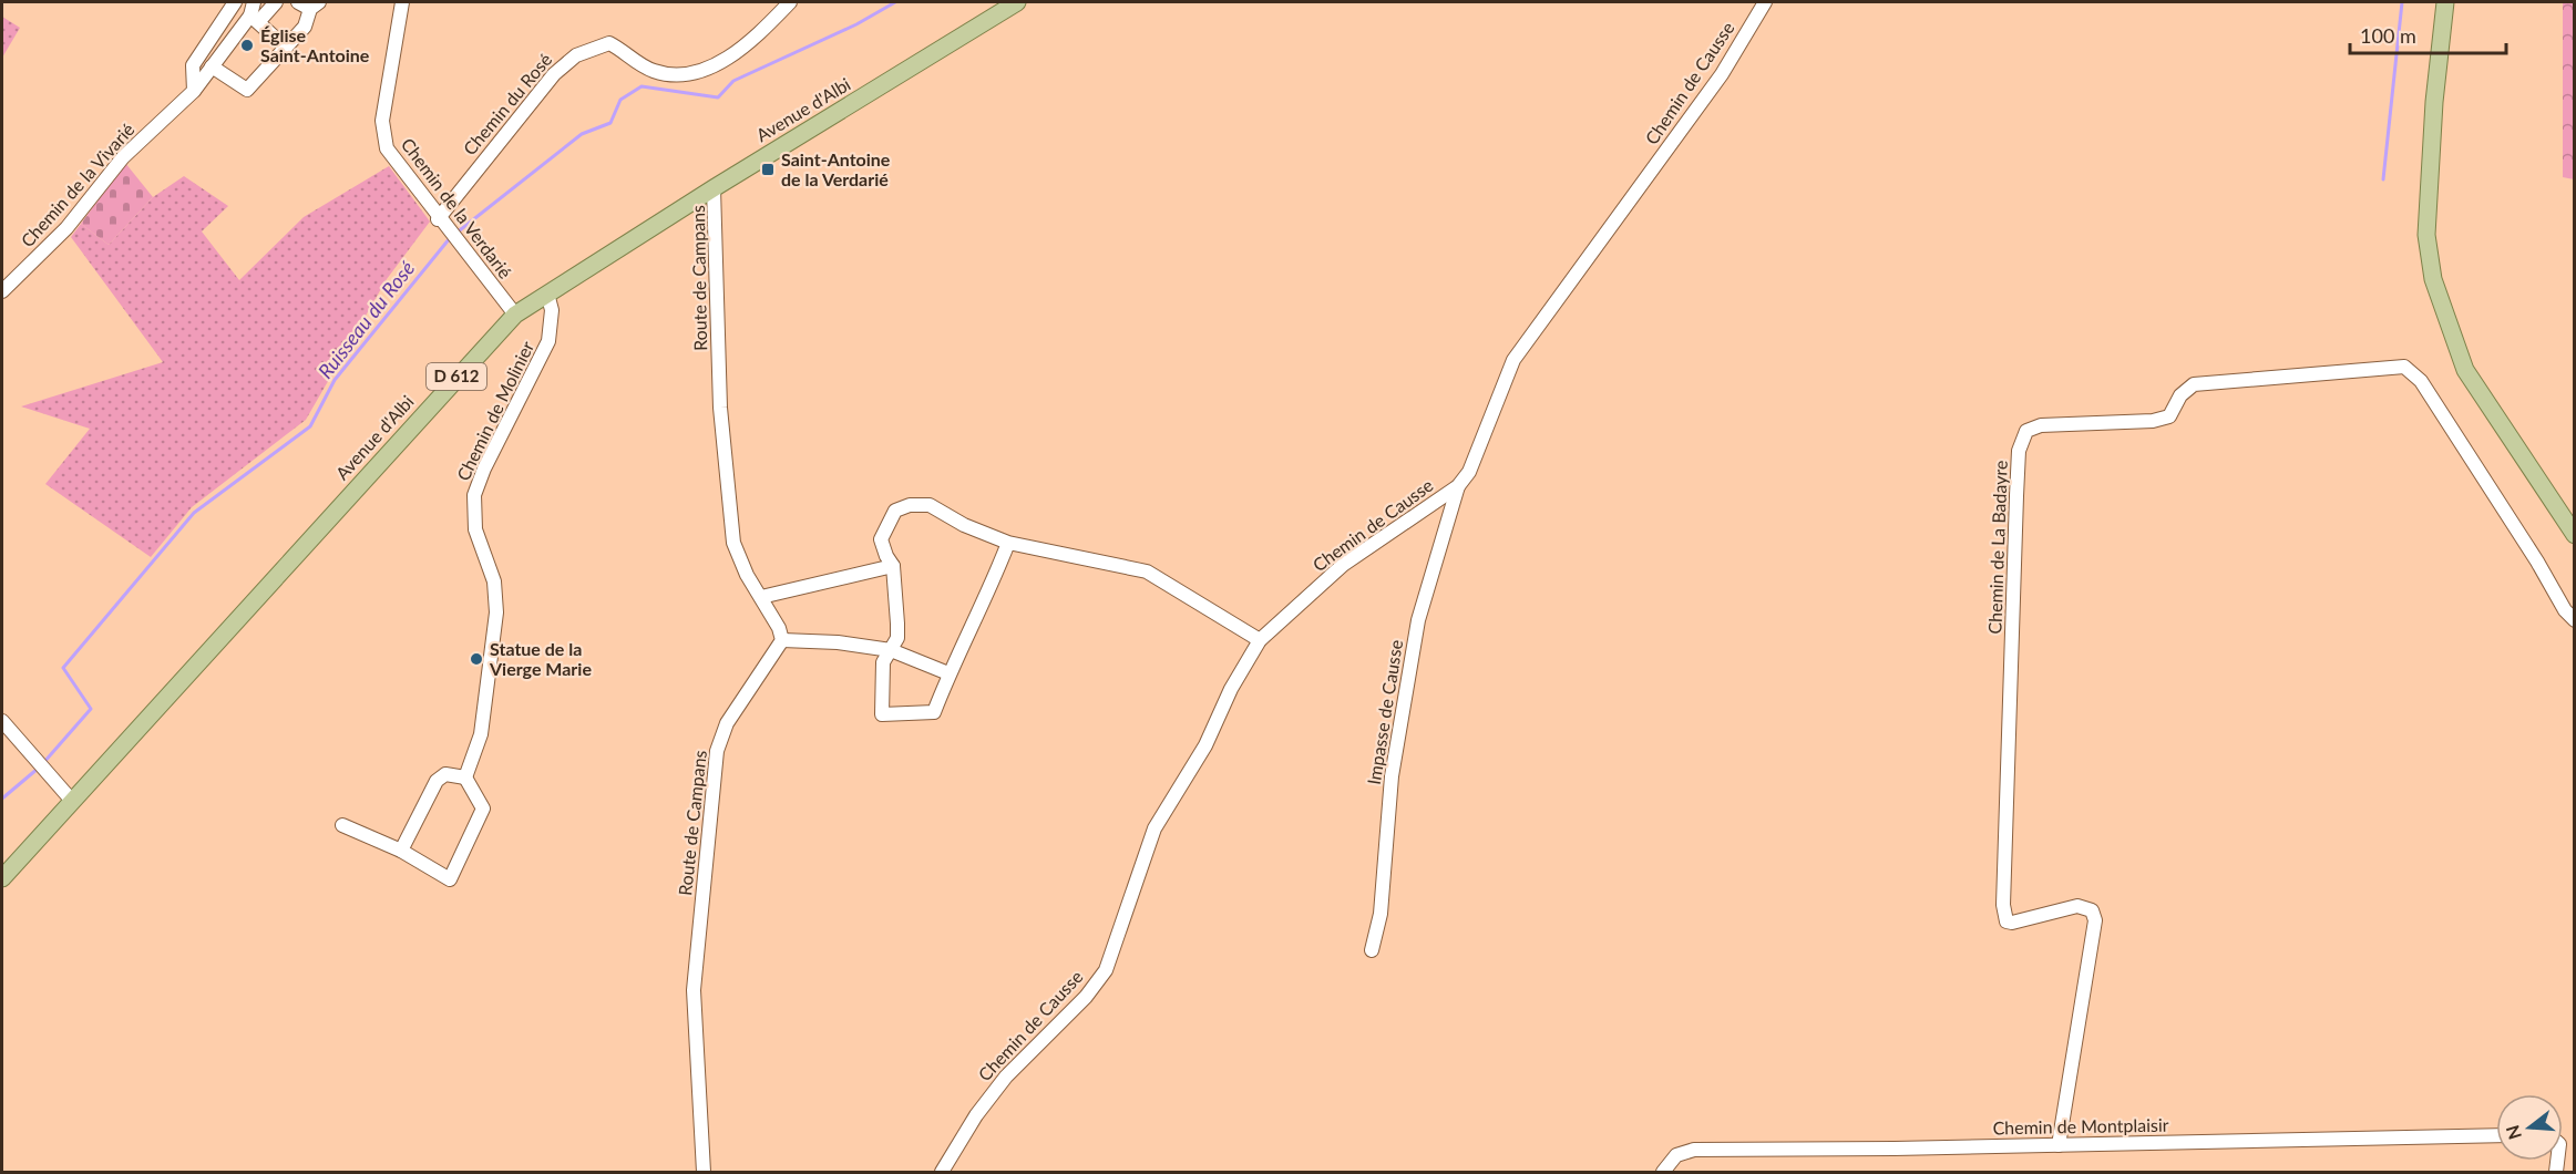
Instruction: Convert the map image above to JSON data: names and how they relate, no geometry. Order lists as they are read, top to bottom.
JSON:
{
  "streets": {
    "main road": ["Avenue d'Albi", "D 612"],
    "street": [
      "Chemin de Causse",
      "Chemin du Rosé",
      "Chemin de la Vivarié",
      "Chemin de la Verdarié",
      "Route de Campans",
      "Chemin de Molinier",
      "Chemin de La Badayre",
      "Impasse de Causse",
      "Chemin de Montplaisir"
    ]
  },
  "crossings": [
    ["Chemin de Causse", "Impasse de Causse"],
    ["Chemin du Rosé", "Chemin de la Verdarié"],
    ["Avenue d'Albi", "Chemin de la Verdarié"],
    ["Avenue d'Albi", "Route de Campans"],
    ["Avenue d'Albi", "Chemin de Molinier"],
    ["Chemin de La Badayre", "Chemin de Montplaisir"]
  ],
  "water": ["Ruisseau du Rosé"],
  "places": {
    "other": ["Église Saint-Antoine", "Statue de la Vierge Marie"],
    "transit": ["Saint-Antoine de la Verdarié"]
  },
  "scale_bar": "100 m",
  "north": "left"
}
